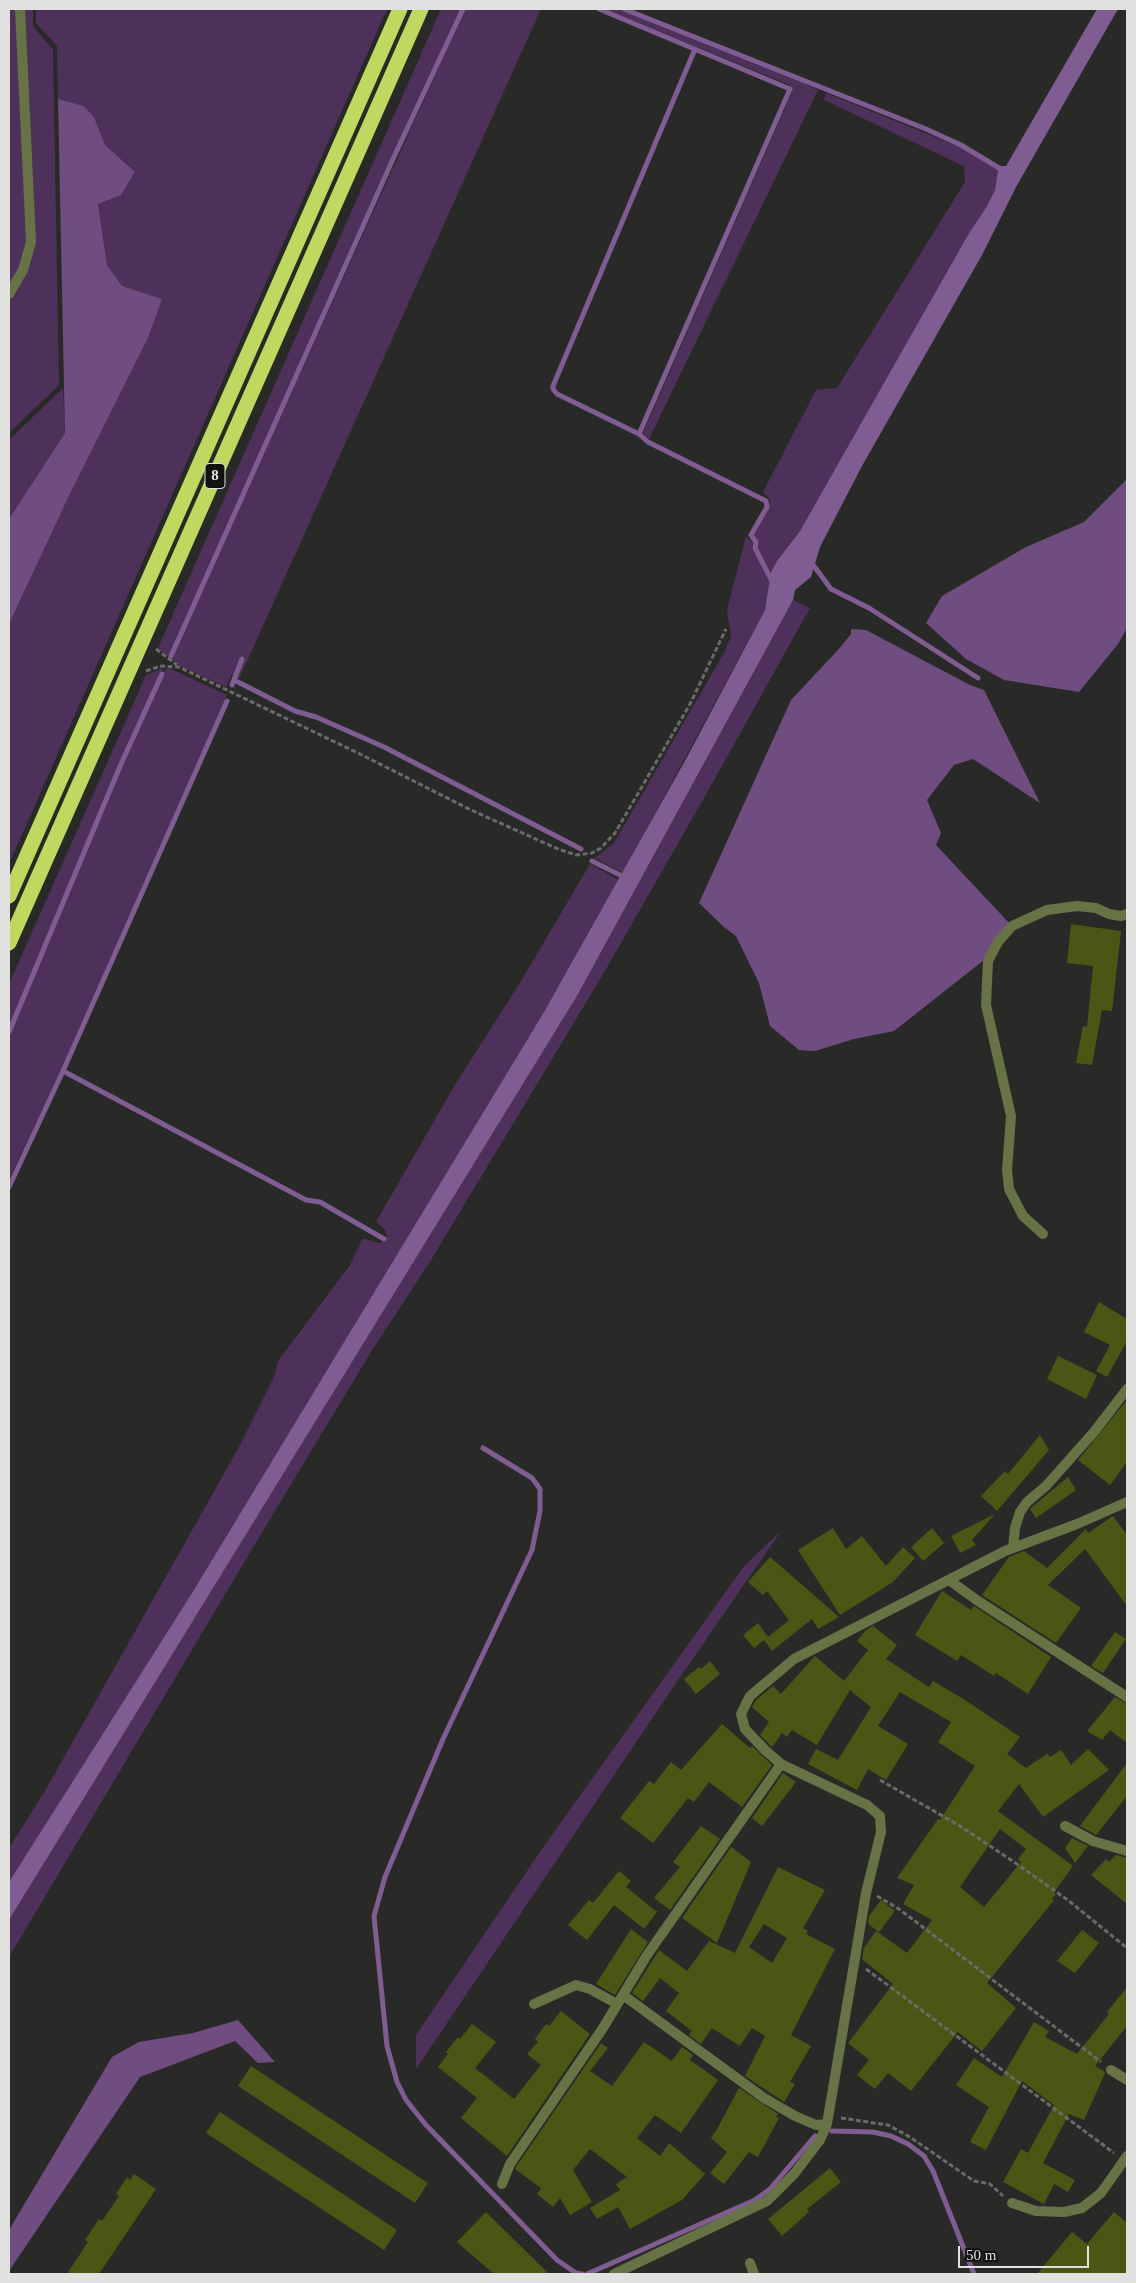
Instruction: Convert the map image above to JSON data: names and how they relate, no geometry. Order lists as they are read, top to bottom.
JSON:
{
  "streets": {
    "highway": ["8"]
  },
  "scale_bar": "50 m"
}
